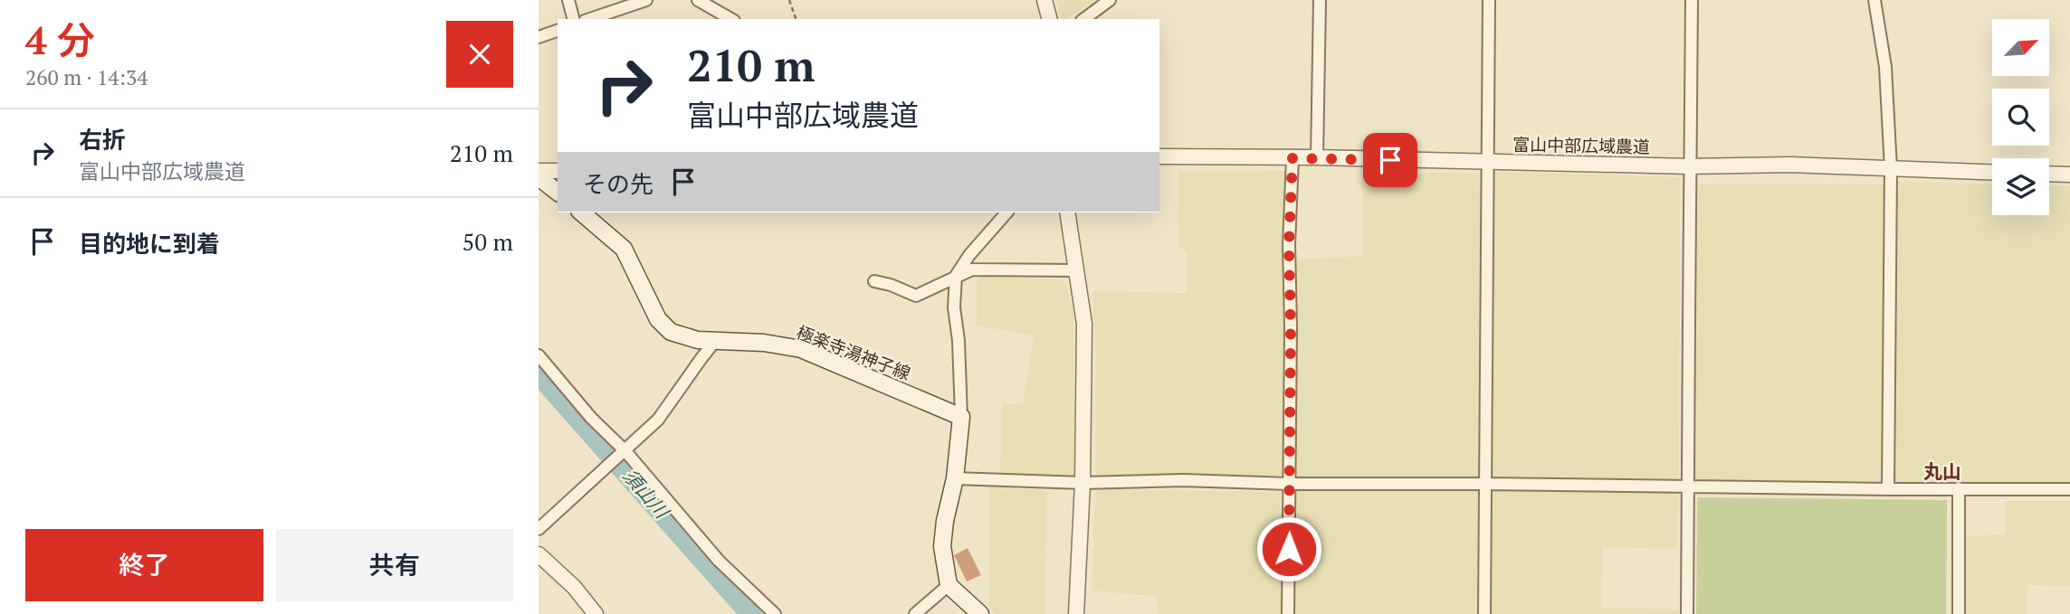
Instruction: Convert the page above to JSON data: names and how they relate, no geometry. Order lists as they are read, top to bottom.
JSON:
{
  "streets": {
    "main road": ["極楽寺湯神子線"],
    "street": ["富山中部広域農道"]
  },
  "districts": ["丸山"],
  "water": ["須山川"],
  "north": "top right",
  "page": {
    "heading": ["4 分", "260 m · 14:34"],
    "turn": ["210 m", "富山中部広域農道"],
    "list": [
      {
        "name": "右折",
        "note": "富山中部広域農道",
        "value": "210 m"
      },
      {
        "name": "目的地に到着",
        "value": "50 m"
      }
    ],
    "then": "その先",
    "buttons": ["終了", "共有"]
  }
}
